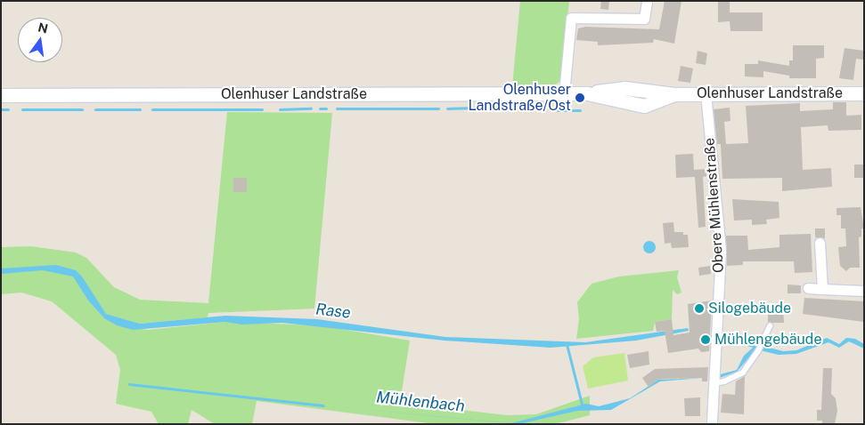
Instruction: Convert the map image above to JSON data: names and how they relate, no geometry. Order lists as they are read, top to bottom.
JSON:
{
  "streets": {
    "street": ["Olenhuser Landstraße", "Obere Mühlenstraße"]
  },
  "crossings": [
    ["Olenhuser Landstraße", "Obere Mühlenstraße"]
  ],
  "water": ["Rase", "Mühlenbach"],
  "places": ["Olenhuser Landstraße/Ost", "Silogebäude", "Mühlengebäude"],
  "north": "top"
}
